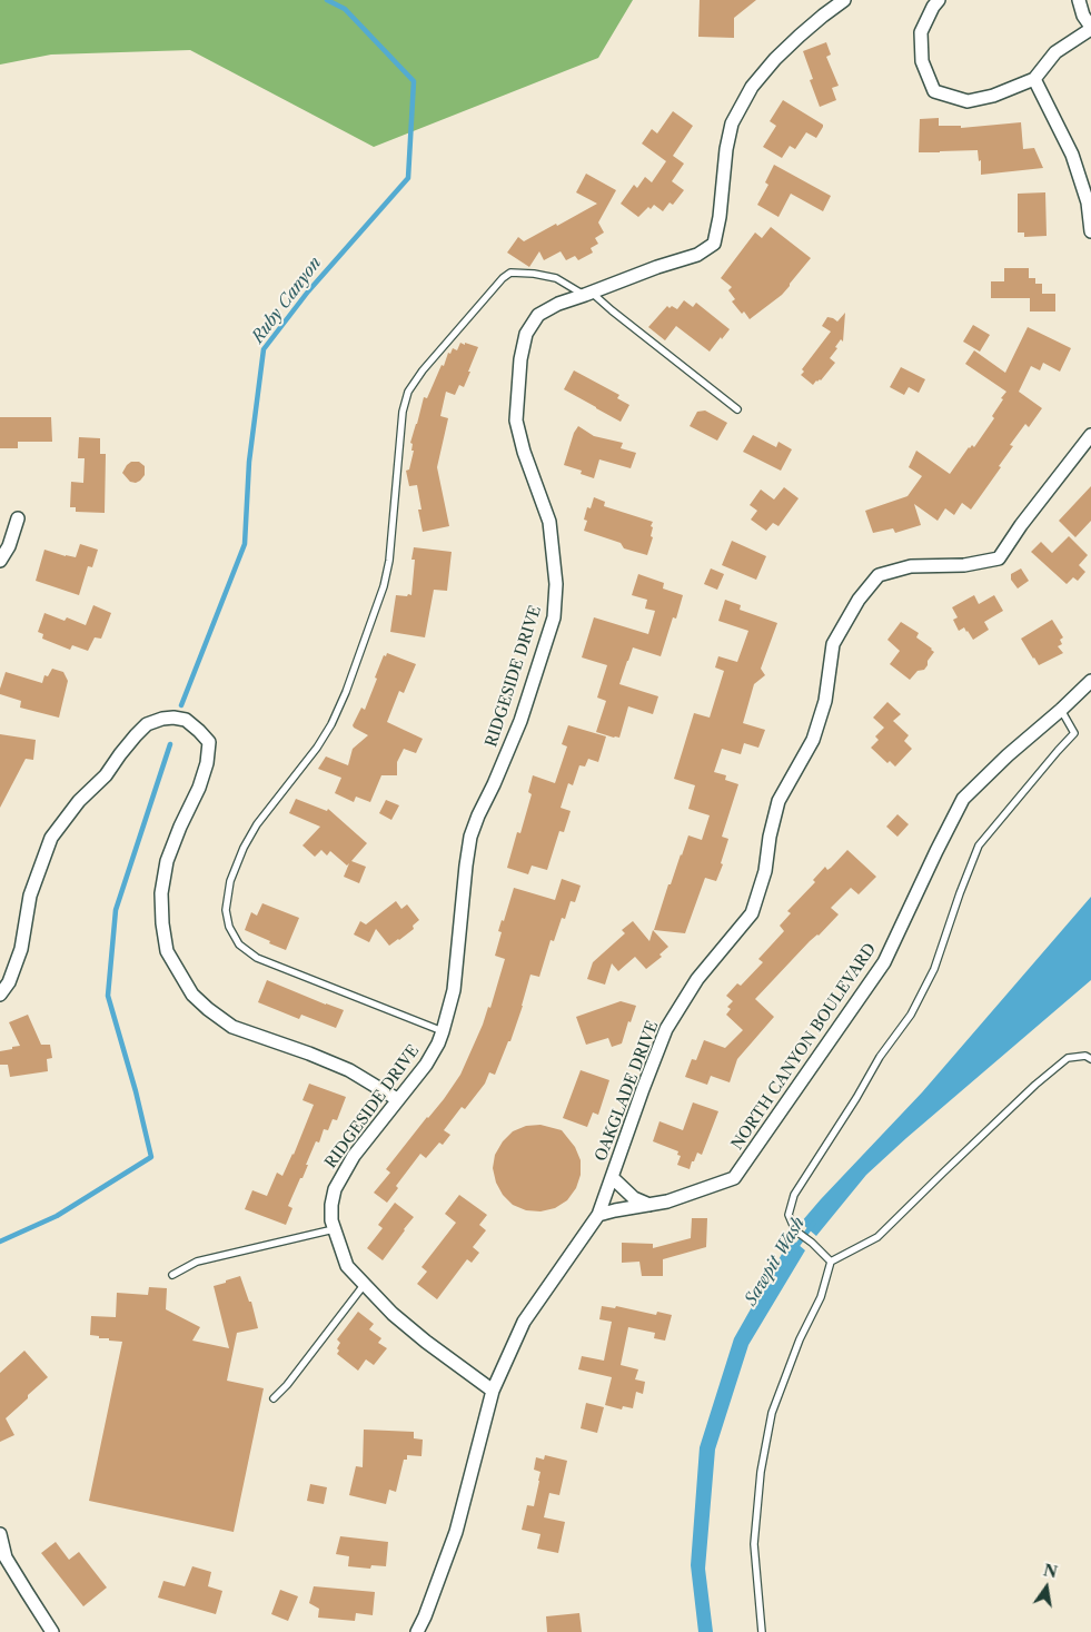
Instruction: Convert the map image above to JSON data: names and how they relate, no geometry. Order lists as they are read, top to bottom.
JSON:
{
  "streets": {
    "street": ["RIDGESIDE DRIVE", "NORTH CANYON BOULEVARD", "OAKGLADE DRIVE"]
  },
  "crossings": [
    ["NORTH CANYON BOULEVARD", "OAKGLADE DRIVE"]
  ],
  "water": ["Ruby Canyon", "Sawpit Wash"],
  "north": "top"
}
